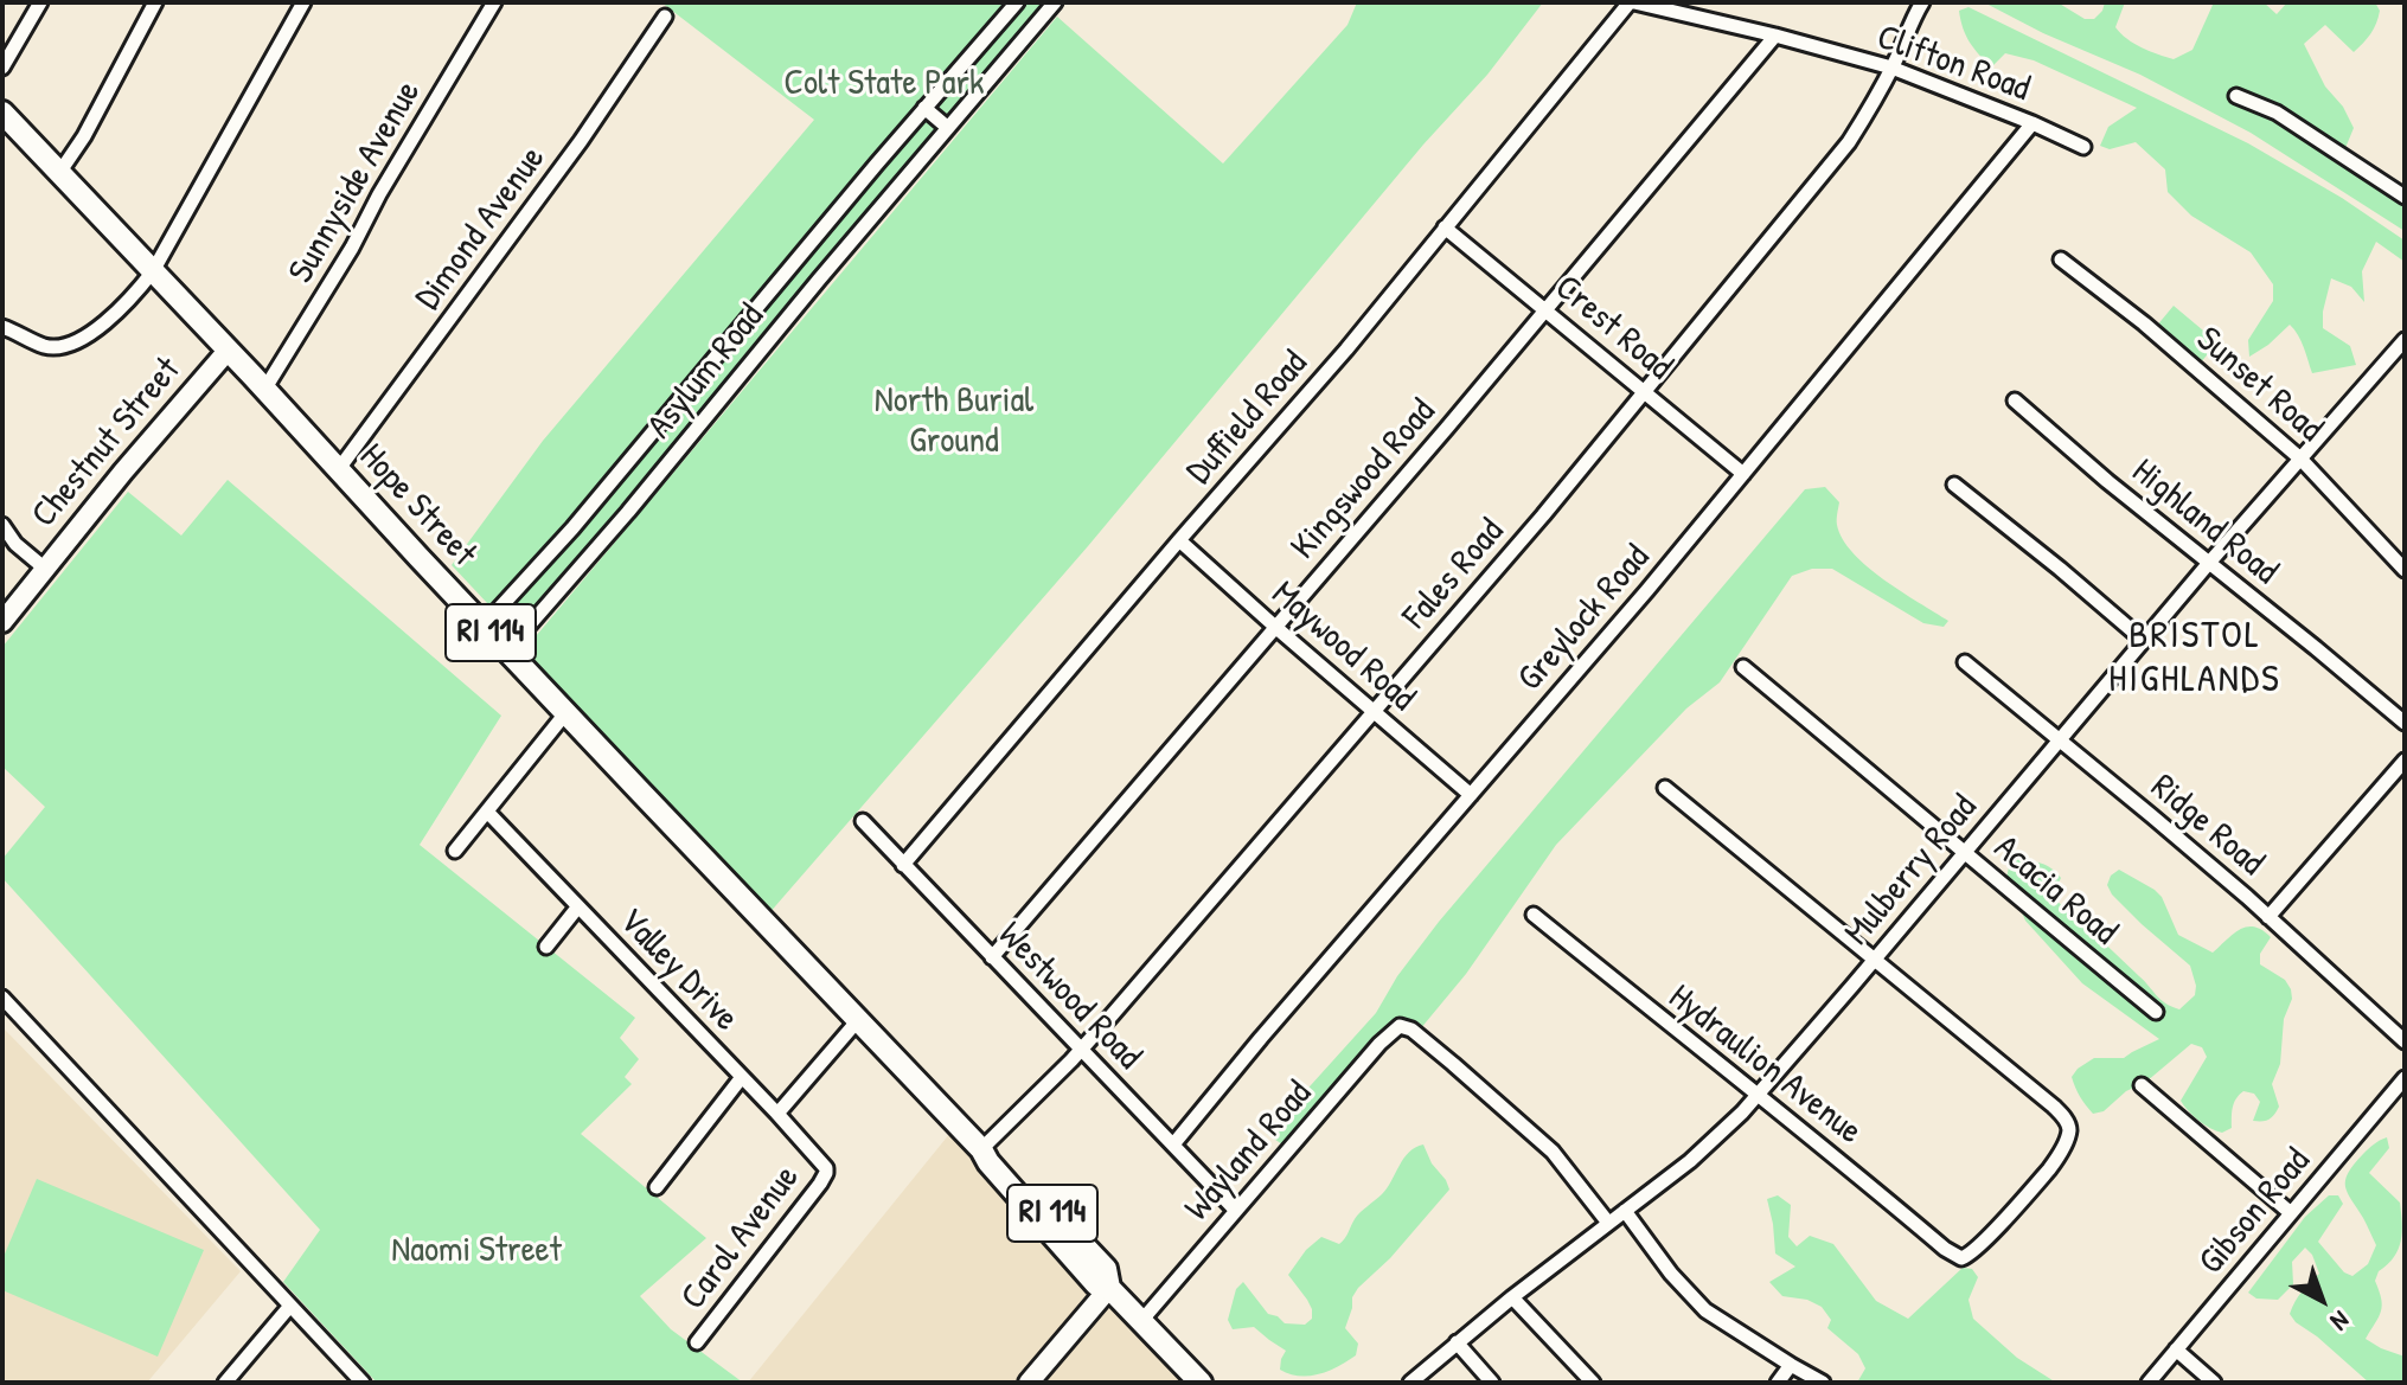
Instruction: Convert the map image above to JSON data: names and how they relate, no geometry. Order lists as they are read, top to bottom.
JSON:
{
  "streets": {
    "main road": ["Hope Street", "RI 114"],
    "street": [
      "Clifton Road",
      "Sunnyside Avenue",
      "Dimond Avenue",
      "Crest Road",
      "Asylum Road",
      "Sunset Road",
      "Duffield Road",
      "Chestnut Street",
      "Kingswood Road",
      "Highland Road",
      "Fales Road",
      "Greylock Road",
      "Maywood Road",
      "Ridge Road",
      "Mulberry Road",
      "Acacia Road",
      "Valley Drive",
      "Westwood Road",
      "Hydraulion Avenue",
      "Wayland Road",
      "Gibson Road",
      "Carol Avenue"
    ]
  },
  "crossings": [
    ["Clifton Road", "Duffield Road"],
    ["Clifton Road", "Kingswood Road"],
    ["Clifton Road", "Fales Road"],
    ["Clifton Road", "Greylock Road"],
    ["Sunnyside Avenue", "Hope Street"],
    ["Dimond Avenue", "Hope Street"],
    ["Crest Road", "Duffield Road"],
    ["Crest Road", "Kingswood Road"],
    ["Crest Road", "Fales Road"],
    ["Crest Road", "Greylock Road"],
    ["Asylum Road", "Hope Street"],
    ["Sunset Road", "Mulberry Road"],
    ["Duffield Road", "Maywood Road"],
    ["Duffield Road", "Westwood Road"],
    ["Chestnut Street", "Hope Street"],
    ["Kingswood Road", "Maywood Road"],
    ["Kingswood Road", "Westwood Road"],
    ["Hope Street", "Fales Road"],
    ["Hope Street", "Wayland Road"],
    ["Highland Road", "Mulberry Road"],
    ["Fales Road", "Maywood Road"],
    ["Fales Road", "Westwood Road"],
    ["Greylock Road", "Maywood Road"],
    ["Greylock Road", "Westwood Road"],
    ["Ridge Road", "Mulberry Road"],
    ["Mulberry Road", "Acacia Road"],
    ["Mulberry Road", "Hydraulion Avenue"],
    ["Mulberry Road", "Wayland Road"],
    ["Valley Drive", "Carol Avenue"],
    ["Westwood Road", "Wayland Road"]
  ],
  "districts": ["BRISTOL HIGHLANDS"],
  "parks": ["Colt State Park", "North Burial Ground", "Naomi Street"],
  "north": "bottom right"
}
